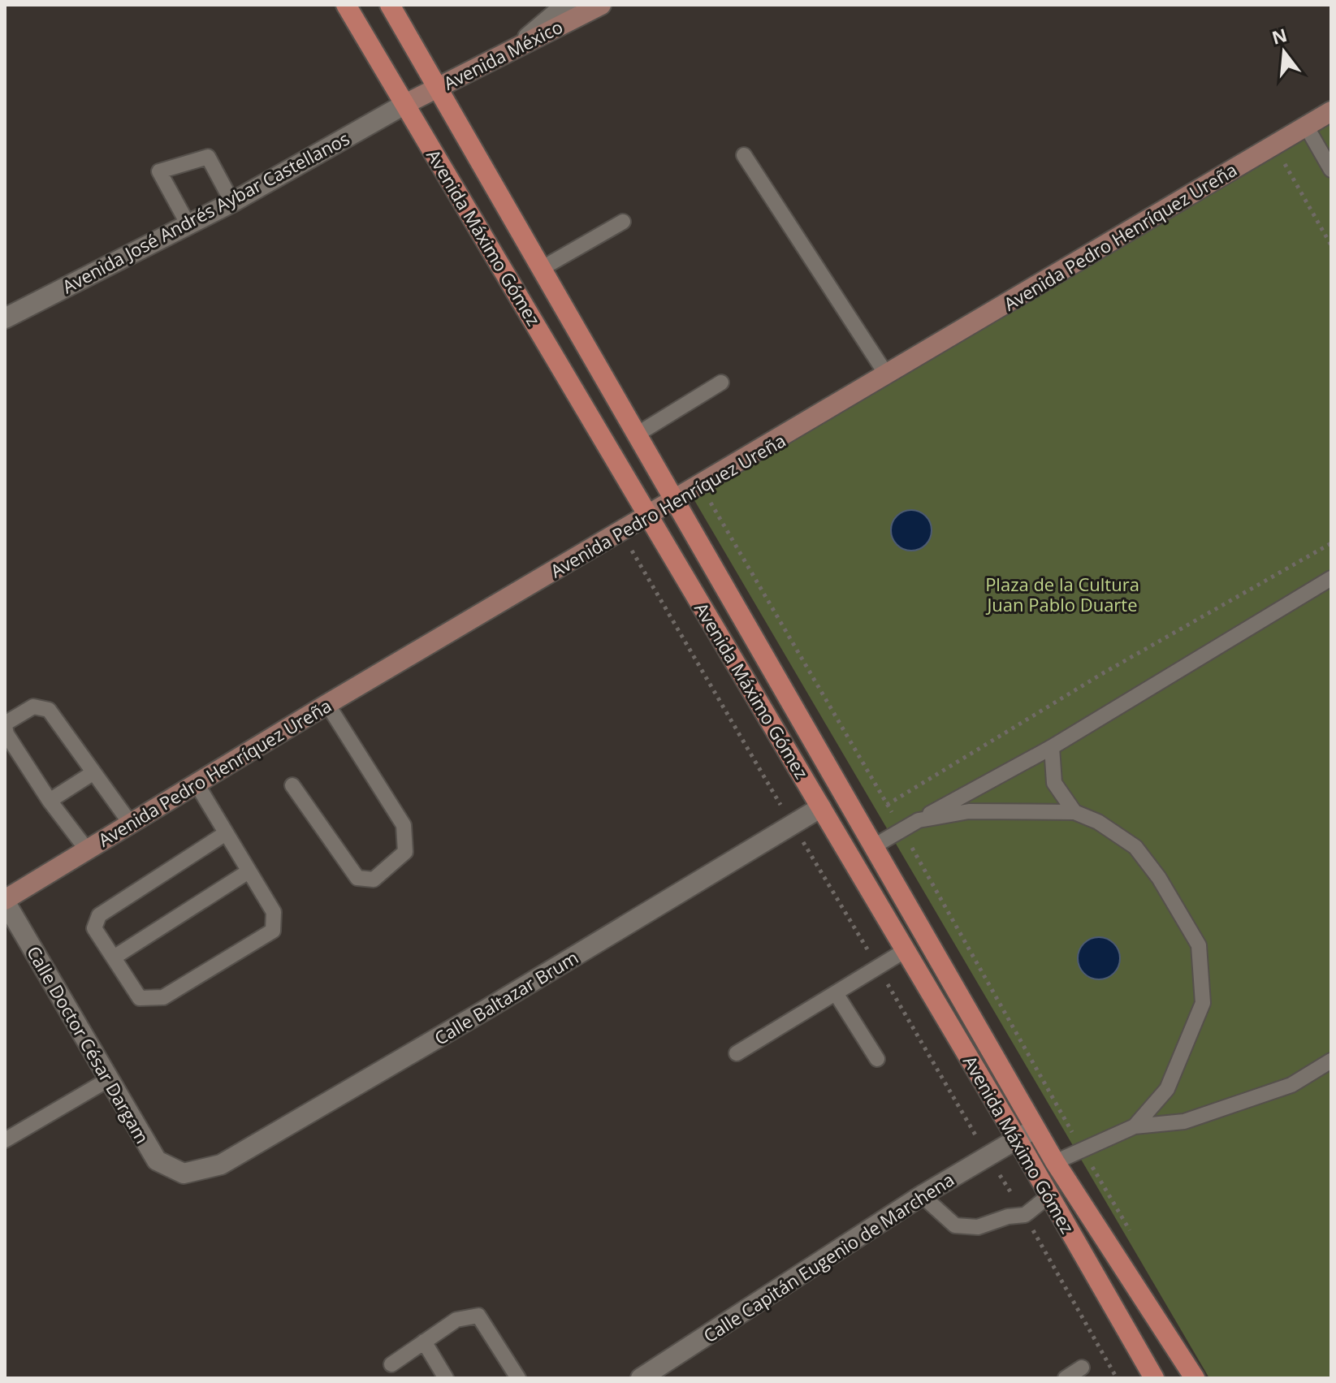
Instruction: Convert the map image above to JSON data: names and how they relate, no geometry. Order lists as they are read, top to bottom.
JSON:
{
  "streets": {
    "main road": ["Avenida México", "Avenida Pedro Henríquez Ureña", "Avenida Máximo Gómez"],
    "street": [
      "Avenida José Andrés Aybar Castellanos",
      "Calle Baltazar Brum",
      "Calle Doctor César Dargam",
      "Calle Capitán Eugenio de Marchena"
    ]
  },
  "crossings": [
    ["Avenida México", "Avenida José Andrés Aybar Castellanos"],
    ["Avenida México", "Avenida Máximo Gómez"],
    ["Avenida José Andrés Aybar Castellanos", "Avenida Máximo Gómez"],
    ["Avenida Pedro Henríquez Ureña", "Avenida Máximo Gómez"],
    ["Avenida Pedro Henríquez Ureña", "Calle Doctor César Dargam"],
    ["Avenida Máximo Gómez", "Calle Baltazar Brum"],
    ["Avenida Máximo Gómez", "Calle Capitán Eugenio de Marchena"],
    ["Calle Baltazar Brum", "Calle Doctor César Dargam"]
  ],
  "parks": ["Plaza de la Cultura Juan Pablo Duarte"],
  "north": "top"
}
